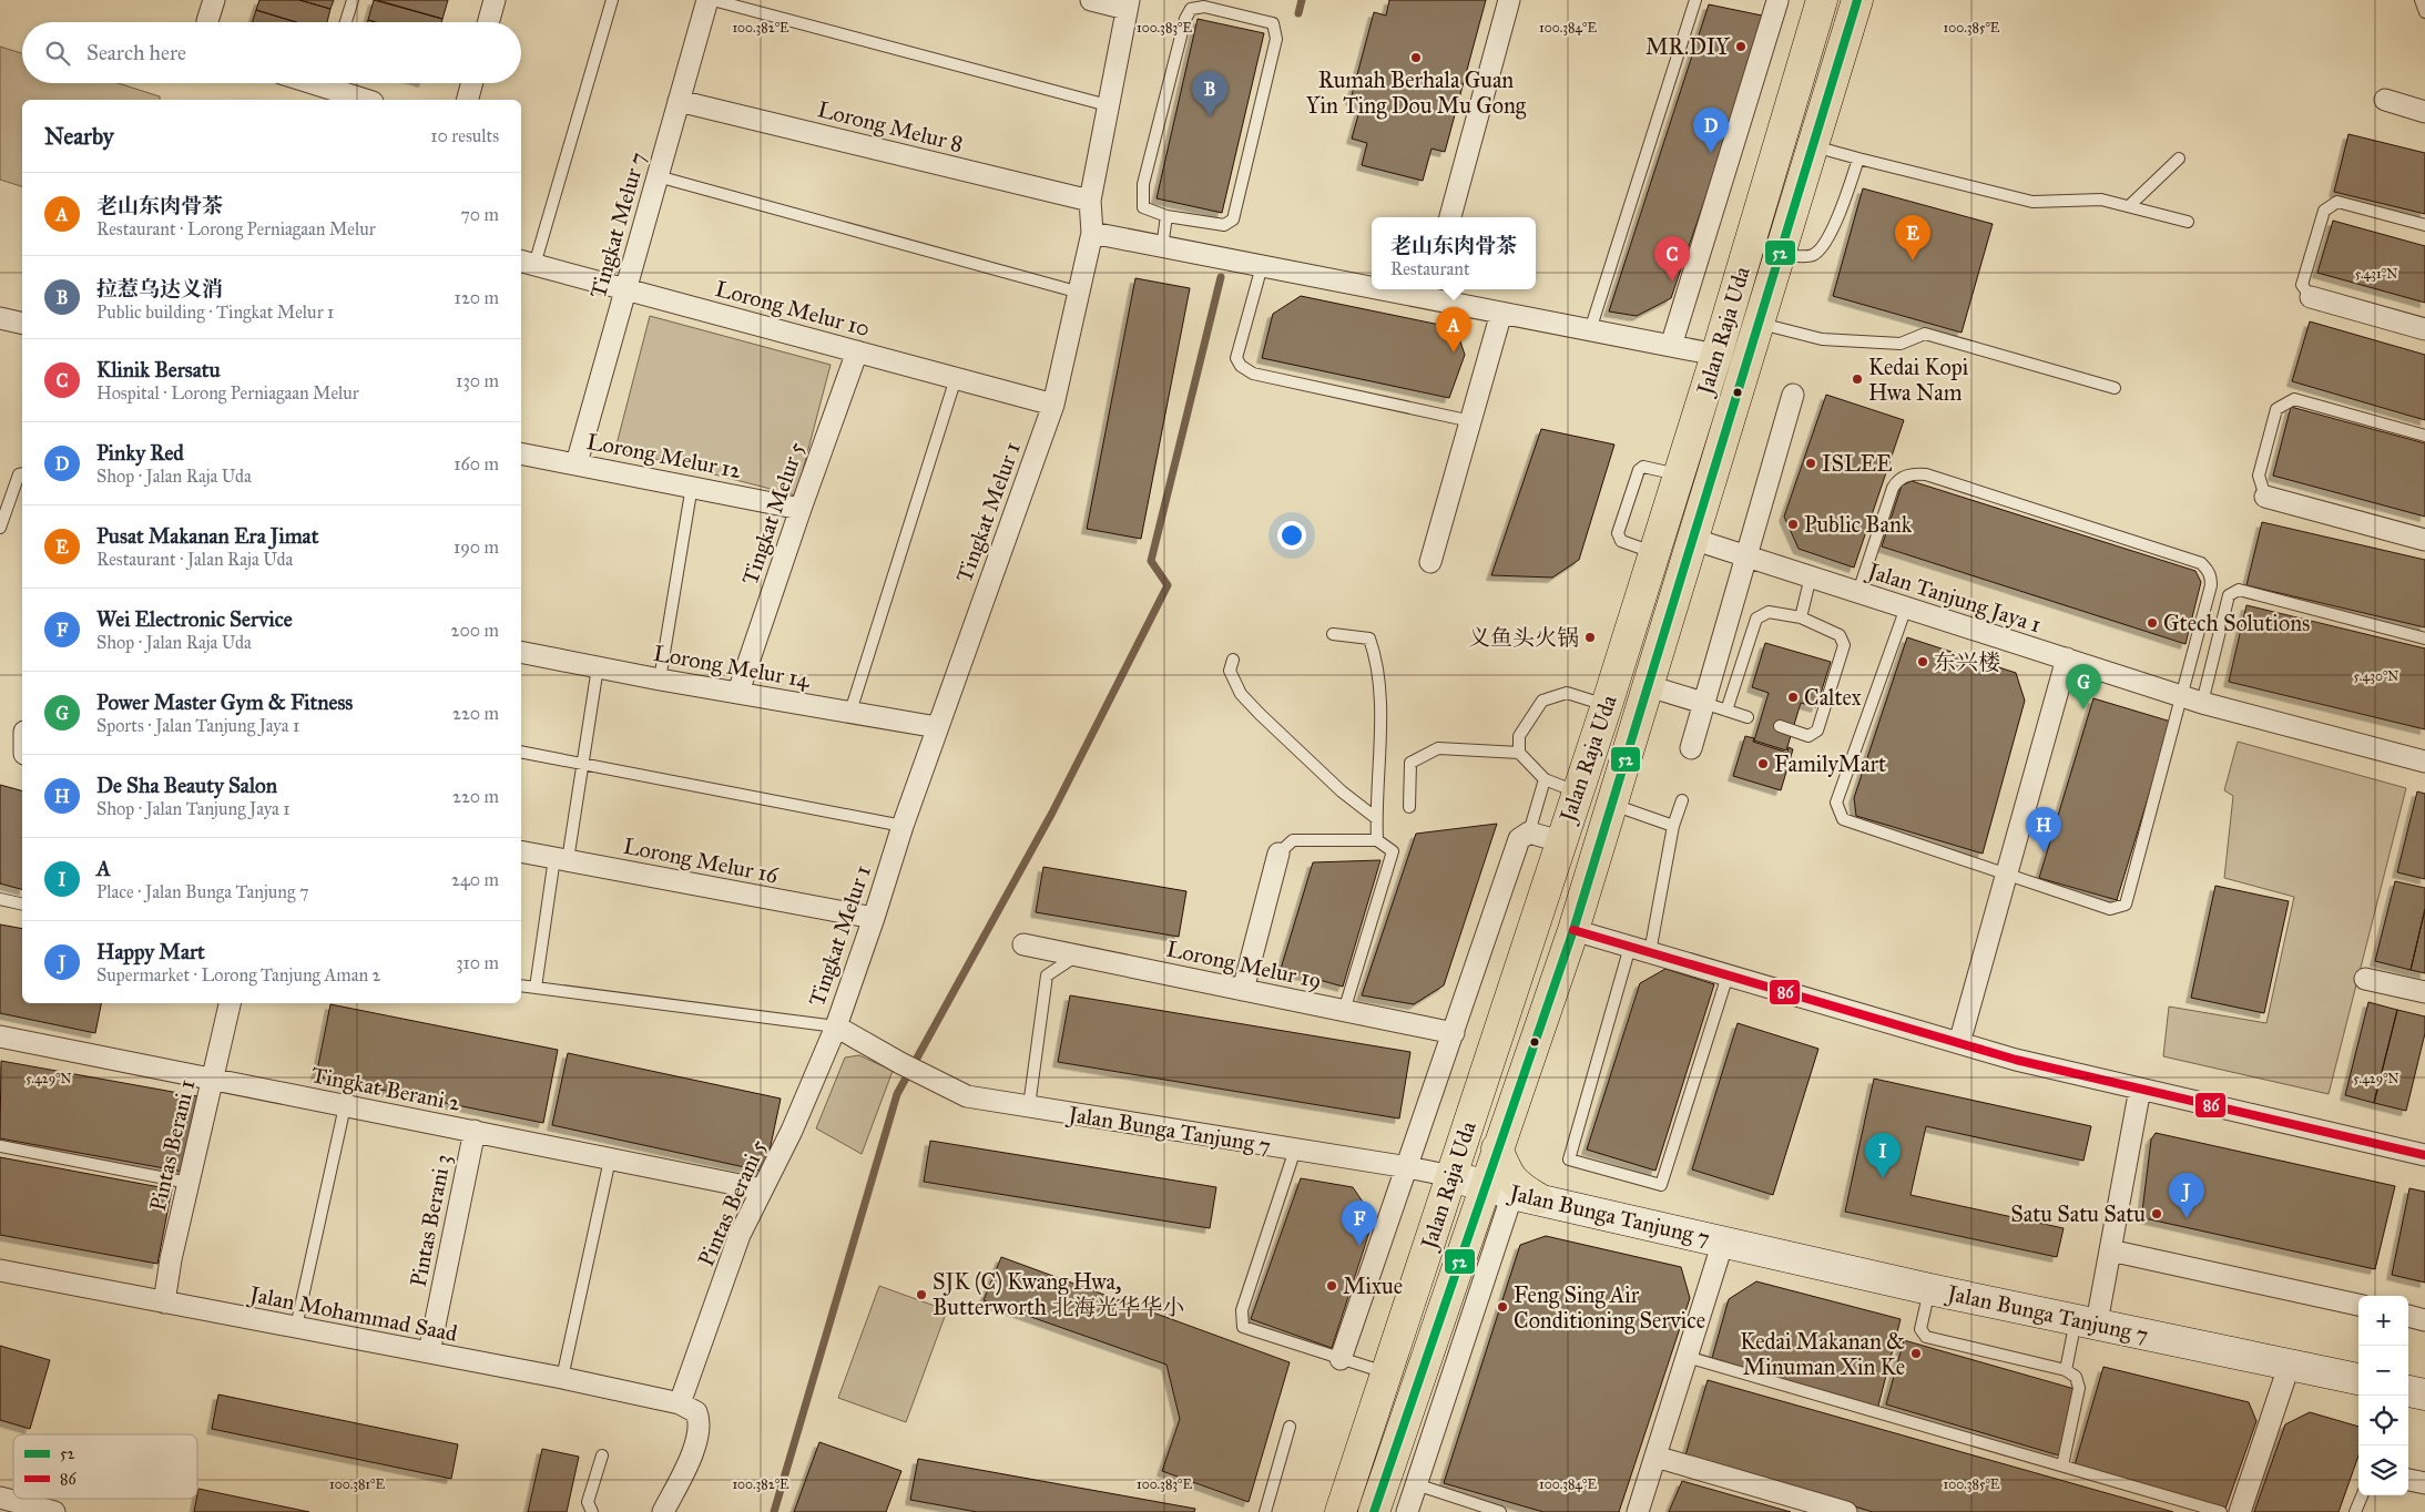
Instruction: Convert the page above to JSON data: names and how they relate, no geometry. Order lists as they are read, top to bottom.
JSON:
{
  "streets": {
    "main road": ["Jalan Raja Uda"],
    "street": [
      "Lorong Melur 8",
      "Tingkat Melur 7",
      "Lorong Melur 10",
      "Lorong Melur 12",
      "Tingkat Melur 1",
      "Tingkat Melur 5",
      "Jalan Tanjung Jaya 1",
      "Lorong Melur 14",
      "Lorong Melur 16",
      "Lorong Melur 19",
      "Tingkat Berani 2",
      "Jalan Bunga Tanjung 7",
      "Pintas Berani 1",
      "Pintas Berani 5",
      "Pintas Berani 3",
      "Jalan Mohammad Saad"
    ]
  },
  "crossings": [
    ["Lorong Melur 8", "Tingkat Melur 7"],
    ["Lorong Melur 8", "Tingkat Melur 1"],
    ["Tingkat Melur 7", "Lorong Melur 10"],
    ["Tingkat Melur 7", "Lorong Melur 12"],
    ["Lorong Melur 10", "Tingkat Melur 1"],
    ["Lorong Melur 10", "Tingkat Melur 5"],
    ["Jalan Raja Uda", "Jalan Tanjung Jaya 1"],
    ["Jalan Raja Uda", "Lorong Melur 19"],
    ["Jalan Raja Uda", "Jalan Bunga Tanjung 7"],
    ["Lorong Melur 12", "Tingkat Melur 5"],
    ["Tingkat Melur 1", "Lorong Melur 14"],
    ["Tingkat Melur 1", "Lorong Melur 16"],
    ["Tingkat Melur 1", "Jalan Bunga Tanjung 7"],
    ["Tingkat Melur 1", "Pintas Berani 5"],
    ["Tingkat Melur 5", "Lorong Melur 14"],
    ["Tingkat Berani 2", "Pintas Berani 1"],
    ["Tingkat Berani 2", "Pintas Berani 5"],
    ["Tingkat Berani 2", "Pintas Berani 3"],
    ["Jalan Bunga Tanjung 7", "Pintas Berani 5"],
    ["Pintas Berani 1", "Jalan Mohammad Saad"],
    ["Pintas Berani 5", "Jalan Mohammad Saad"],
    ["Pintas Berani 3", "Jalan Mohammad Saad"]
  ],
  "places": [
    "MR.DIY",
    "Rumah Berhala Guan Yin Ting Dou Mu Gong",
    "Kedai Kopi Hwa Nam",
    "ISLEE",
    "Public Bank",
    "Gtech Solutions",
    "义鱼头火锅",
    "东兴楼",
    "Caltex",
    "FamilyMart",
    "Satu Satu Satu",
    "Mixue",
    "SJK (C) Kwang Hwa, Butterworth 北海光华华小",
    "Feng Sing Air Conditioning Service",
    "Kedai Makanan & Minuman Xin Ke"
  ],
  "lines": ["transit line 52", "transit line 86"],
  "legend": ["52", "86"],
  "page": {
    "search": "Search here",
    "pins": [
      "B",
      "D",
      "E",
      "C",
      "A",
      "G",
      "H",
      "I",
      "J",
      "F"
    ],
    "heading": ["Nearby", "10 results"],
    "list": [
      {
        "mark": "A",
        "name": "老山东肉骨茶",
        "note": "Restaurant · Lorong Perniagaan Melur",
        "value": "70 m"
      },
      {
        "mark": "B",
        "name": "拉惹乌达义消",
        "note": "Public building · Tingkat Melur 1",
        "value": "120 m"
      },
      {
        "mark": "C",
        "name": "Klinik Bersatu",
        "note": "Hospital · Lorong Perniagaan Melur",
        "value": "130 m"
      },
      {
        "mark": "D",
        "name": "Pinky Red",
        "note": "Shop · Jalan Raja Uda",
        "value": "160 m"
      },
      {
        "mark": "E",
        "name": "Pusat Makanan Era Jimat",
        "note": "Restaurant · Jalan Raja Uda",
        "value": "190 m"
      },
      {
        "mark": "F",
        "name": "Wei Electronic Service",
        "note": "Shop · Jalan Raja Uda",
        "value": "200 m"
      },
      {
        "mark": "G",
        "name": "Power Master Gym & Fitness",
        "note": "Sports · Jalan Tanjung Jaya 1",
        "value": "220 m"
      },
      {
        "mark": "H",
        "name": "De Sha Beauty Salon",
        "note": "Shop · Jalan Tanjung Jaya 1",
        "value": "220 m"
      },
      {
        "mark": "I",
        "name": "A",
        "note": "Place · Jalan Bunga Tanjung 7",
        "value": "240 m"
      },
      {
        "mark": "J",
        "name": "Happy Mart",
        "note": "Supermarket · Lorong Tanjung Aman 2",
        "value": "310 m"
      }
    ],
    "popup": ["老山东肉骨茶", "Restaurant"],
    "map_buttons": ["+", "−"]
  },
  "coordinates": [
    "100.382°E",
    "100.383°E",
    "100.384°E",
    "100.385°E",
    "5.431°N",
    "5.430°N",
    "5.429°N",
    "100.381°E"
  ]
}
